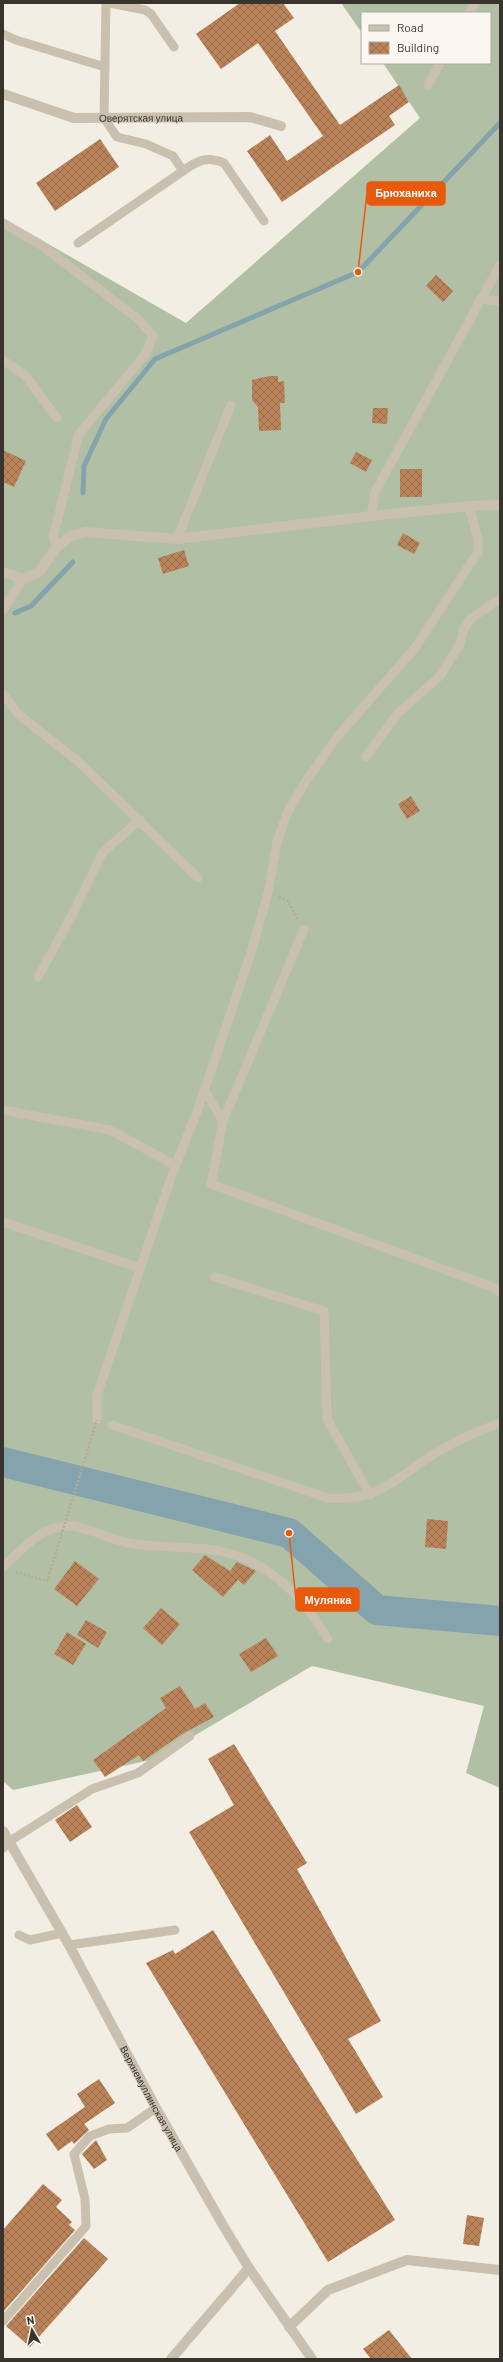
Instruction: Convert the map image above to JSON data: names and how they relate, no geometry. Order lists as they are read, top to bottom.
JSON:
{
  "streets": {
    "street": ["Оверятская улица", "Верхнемуллинская улица"]
  },
  "places": ["Брюханиха", "Мулянка"],
  "legend": ["Road", "Building"],
  "north": "top"
}
